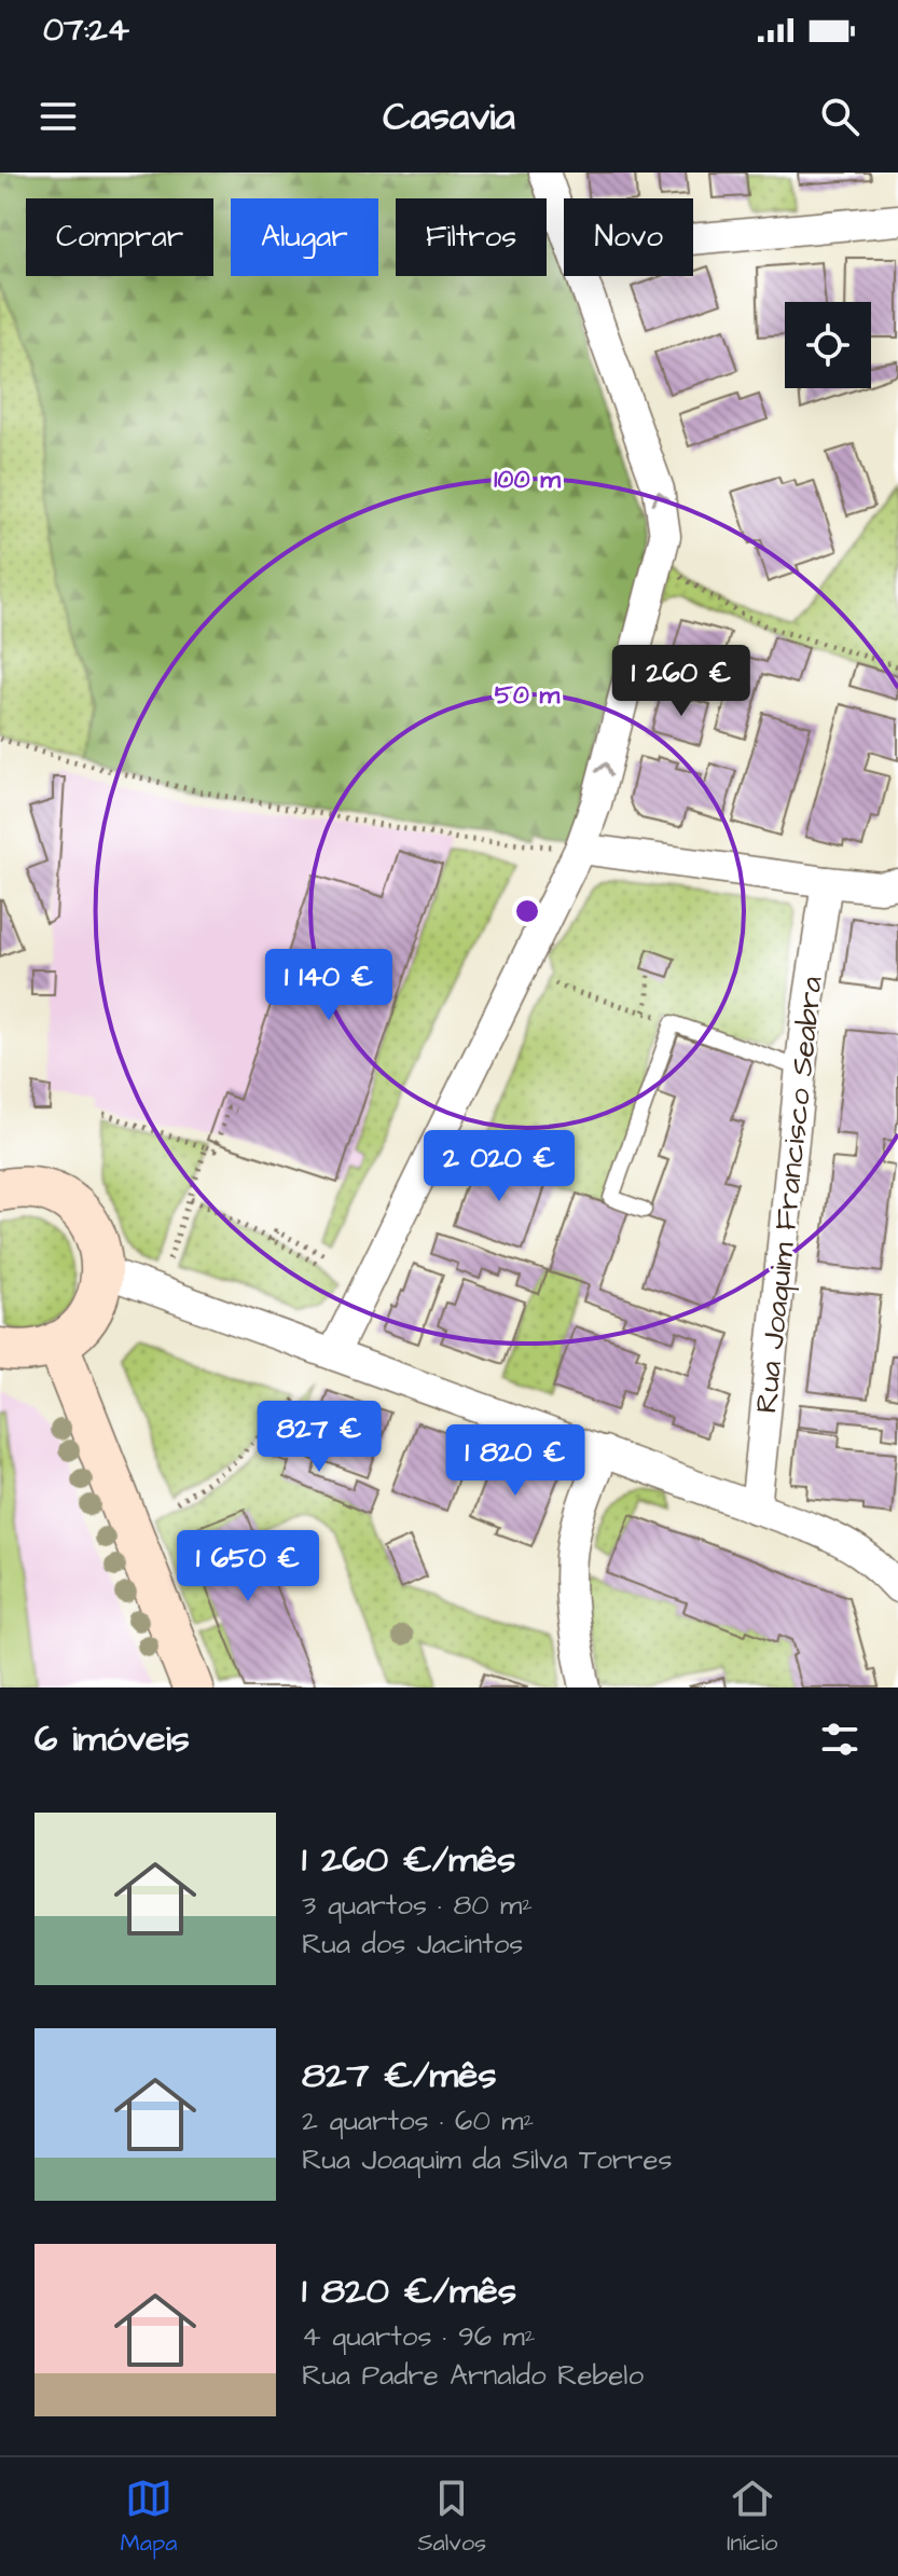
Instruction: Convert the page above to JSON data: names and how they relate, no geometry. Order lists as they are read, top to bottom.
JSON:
{
  "streets": {
    "street": ["Rua Joaquim Francisco Seabra"]
  },
  "page": {
    "status": "07:24",
    "header": "Casavia",
    "chip": [
      "Comprar",
      "Alugar",
      "Filtros",
      "Novo"
    ],
    "price": [
      "1 260 €",
      "1 140 €",
      "2 020 €",
      "827 €",
      "1 820 €",
      "1 650 €"
    ],
    "heading": "6 imóveis",
    "list": [
      {
        "name": "1 260 €/mês",
        "note": "3 quartos · 80 m² · Rua dos Jacintos"
      },
      {
        "name": "827 €/mês",
        "note": "2 quartos · 60 m² · Rua Joaquim da Silva Torres"
      },
      {
        "name": "1 820 €/mês",
        "note": "4 quartos · 96 m² · Rua Padre Arnaldo Rebelo"
      }
    ],
    "tabs": ["Mapa", "Salvos", "Início"]
  },
  "rings": ["100 m", "50 m"]
}
